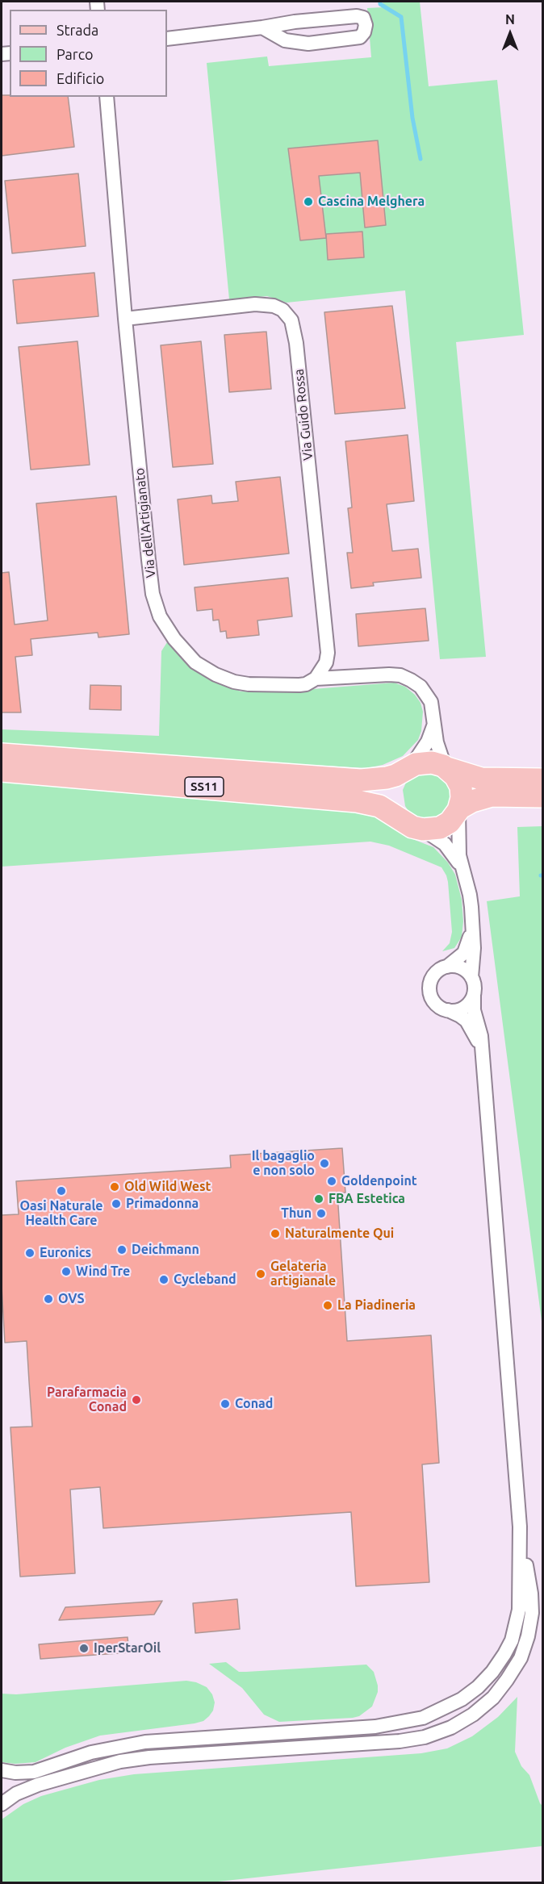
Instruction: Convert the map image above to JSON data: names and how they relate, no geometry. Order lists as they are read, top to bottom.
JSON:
{
  "streets": {
    "main road": ["SS11"],
    "street": ["Via Guido Rossa", "Via dell'Artigianato"]
  },
  "crossings": [
    ["Via Guido Rossa", "Via dell'Artigianato"],
    ["Via dell'Artigianato", "SS11"]
  ],
  "places": [
    "Cascina Melghera",
    "Il bagaglio e non solo",
    "Goldenpoint",
    "Old Wild West",
    "Oasi Naturale Health Care",
    "FBA Estetica",
    "Primadonna",
    "Thun",
    "Naturalmente Qui",
    "Deichmann",
    "Euronics",
    "Wind Tre",
    "Gelateria artigianale",
    "Cycleband",
    "OVS",
    "La Piadineria",
    "Parafarmacia Conad",
    "Conad",
    "IperStarOil"
  ],
  "legend": ["Strada", "Parco", "Edificio"],
  "north": "top"
}
